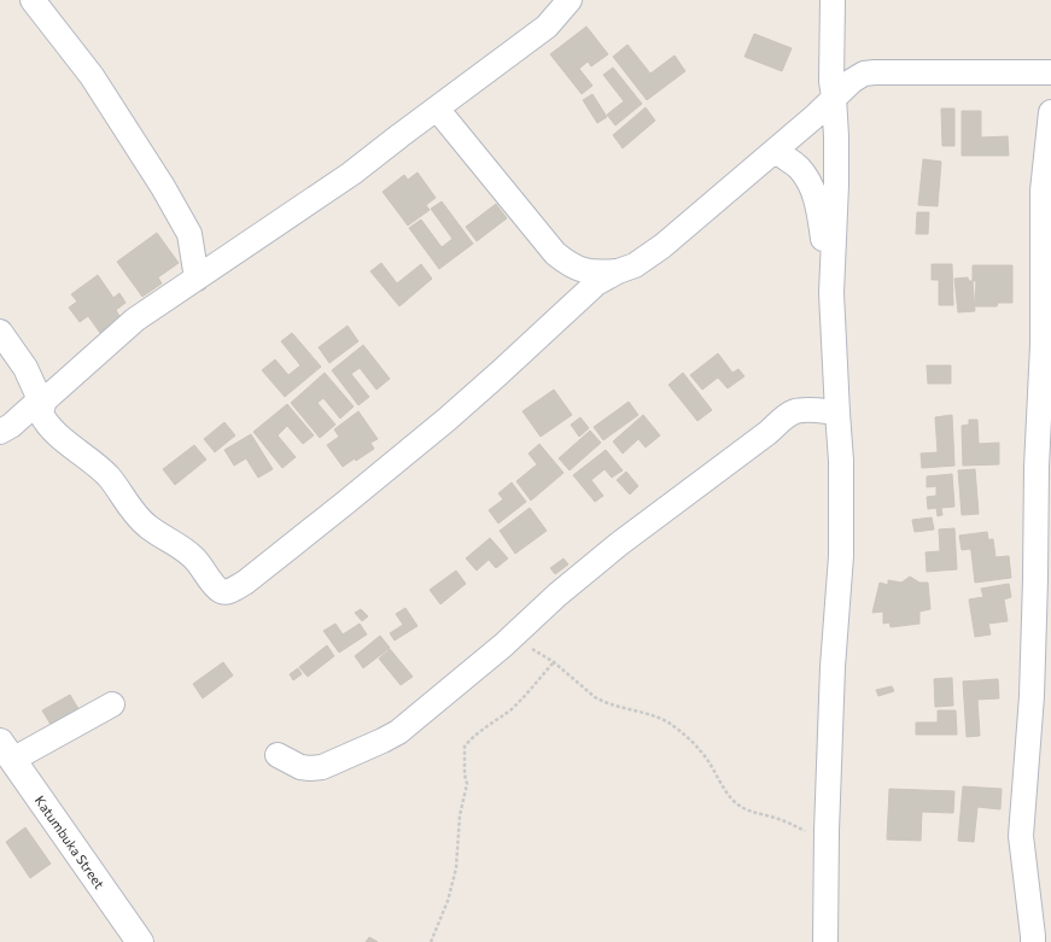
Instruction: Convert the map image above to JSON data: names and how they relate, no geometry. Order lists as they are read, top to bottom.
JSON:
{
  "streets": {
    "main road": ["Katumbuka Street"]
  }
}
